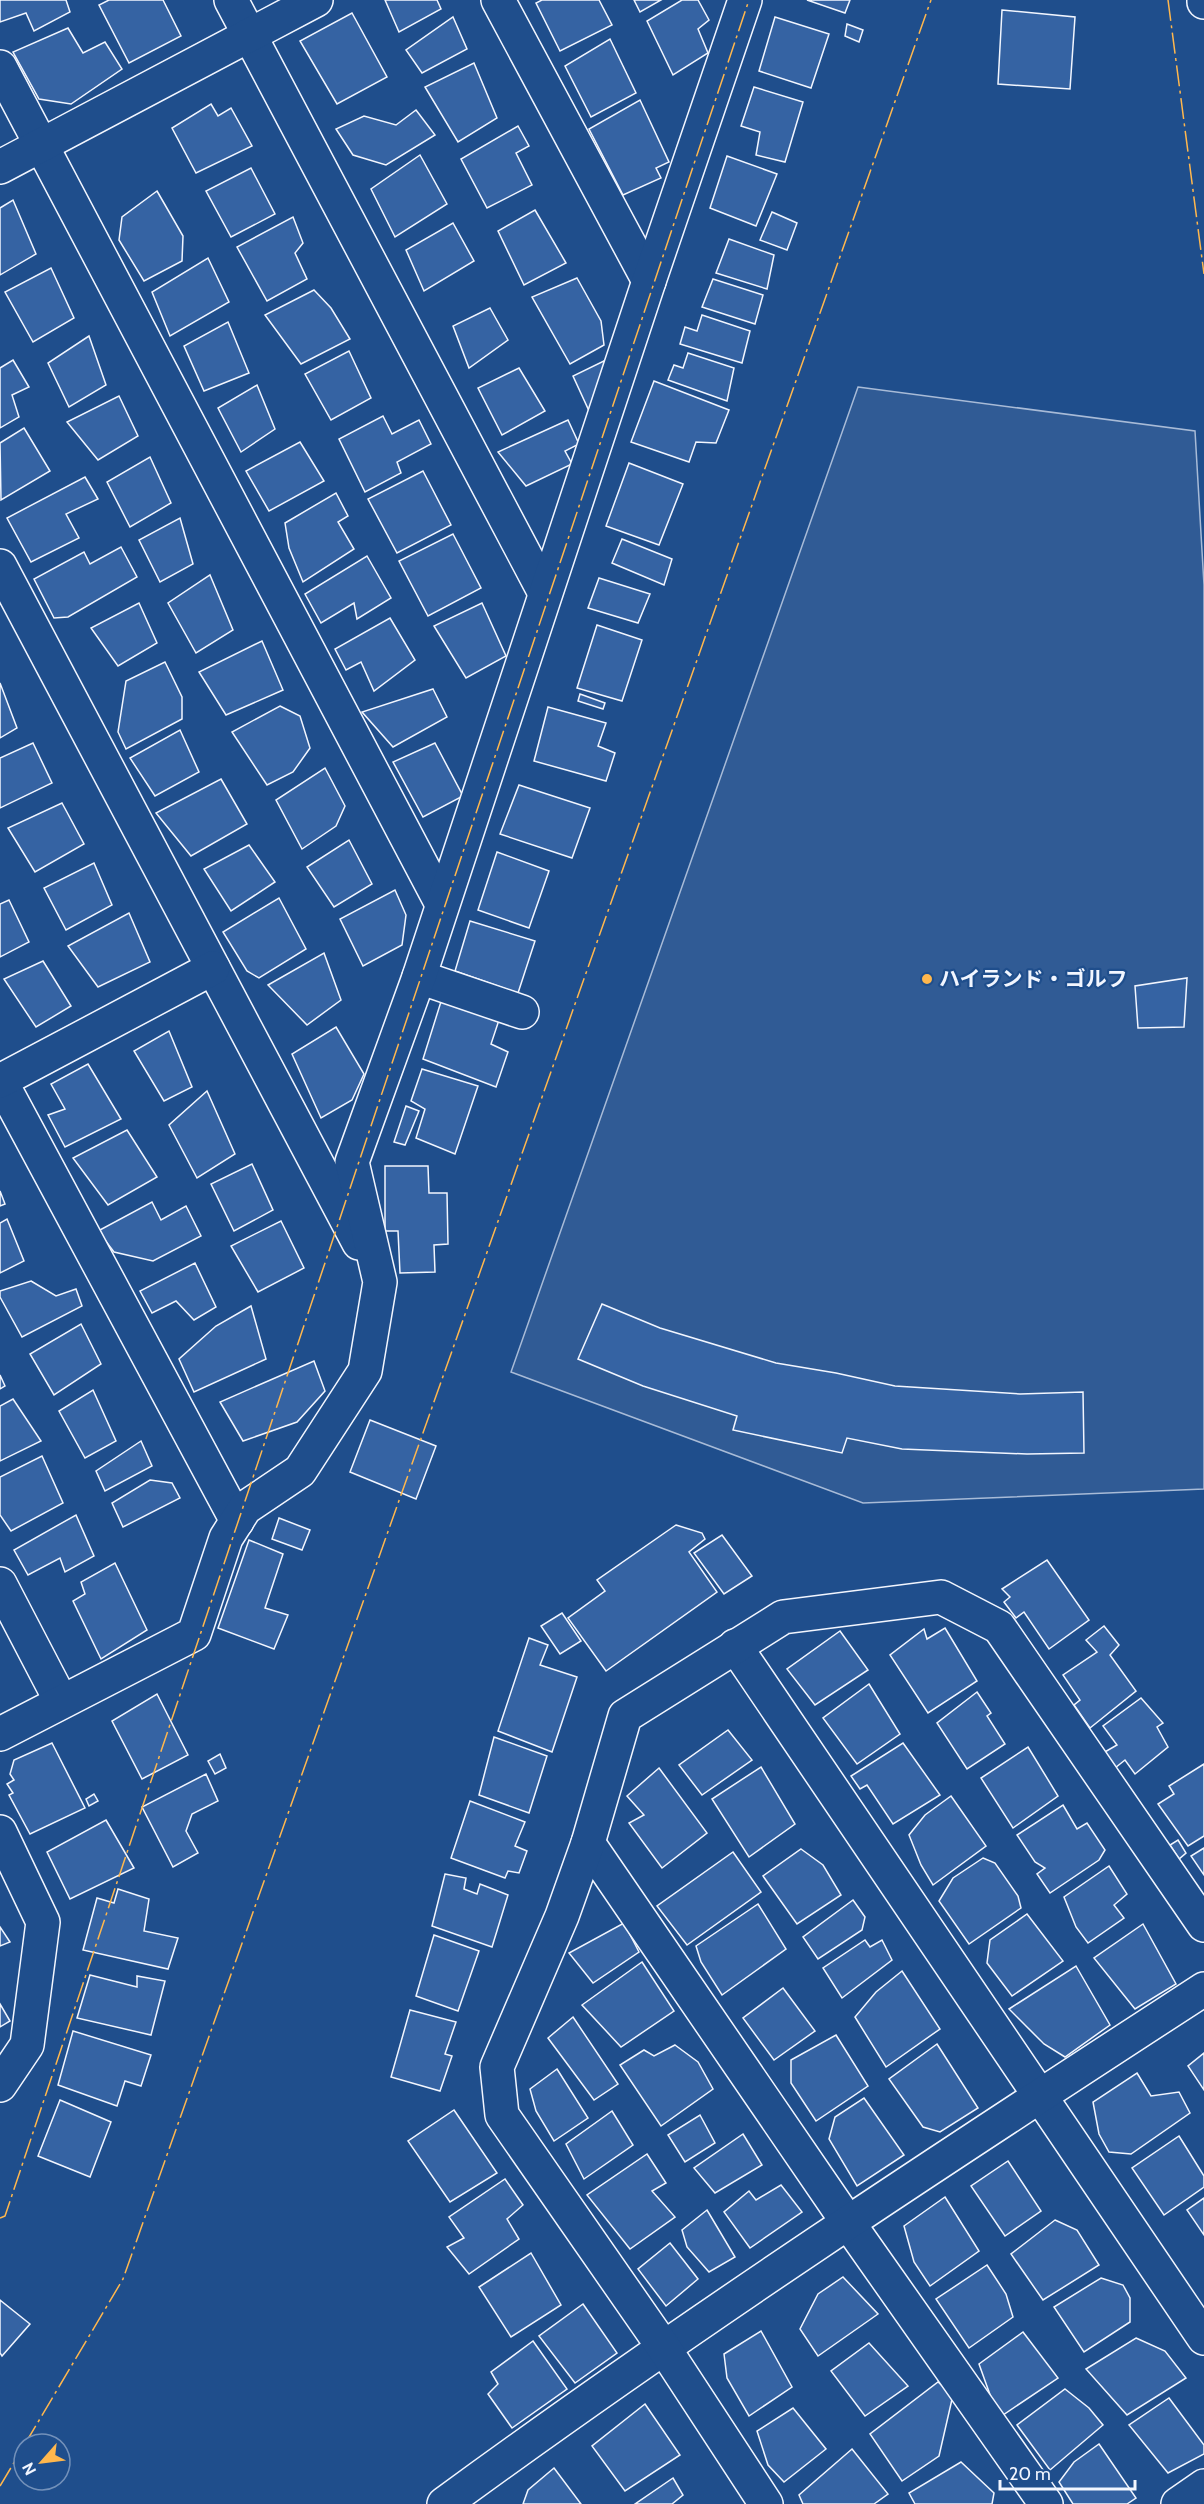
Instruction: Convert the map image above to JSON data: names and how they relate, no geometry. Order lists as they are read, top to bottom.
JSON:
{
  "places": ["ハイランド・ゴルフ"],
  "scale_bar": "20 m",
  "north": "bottom left"
}
